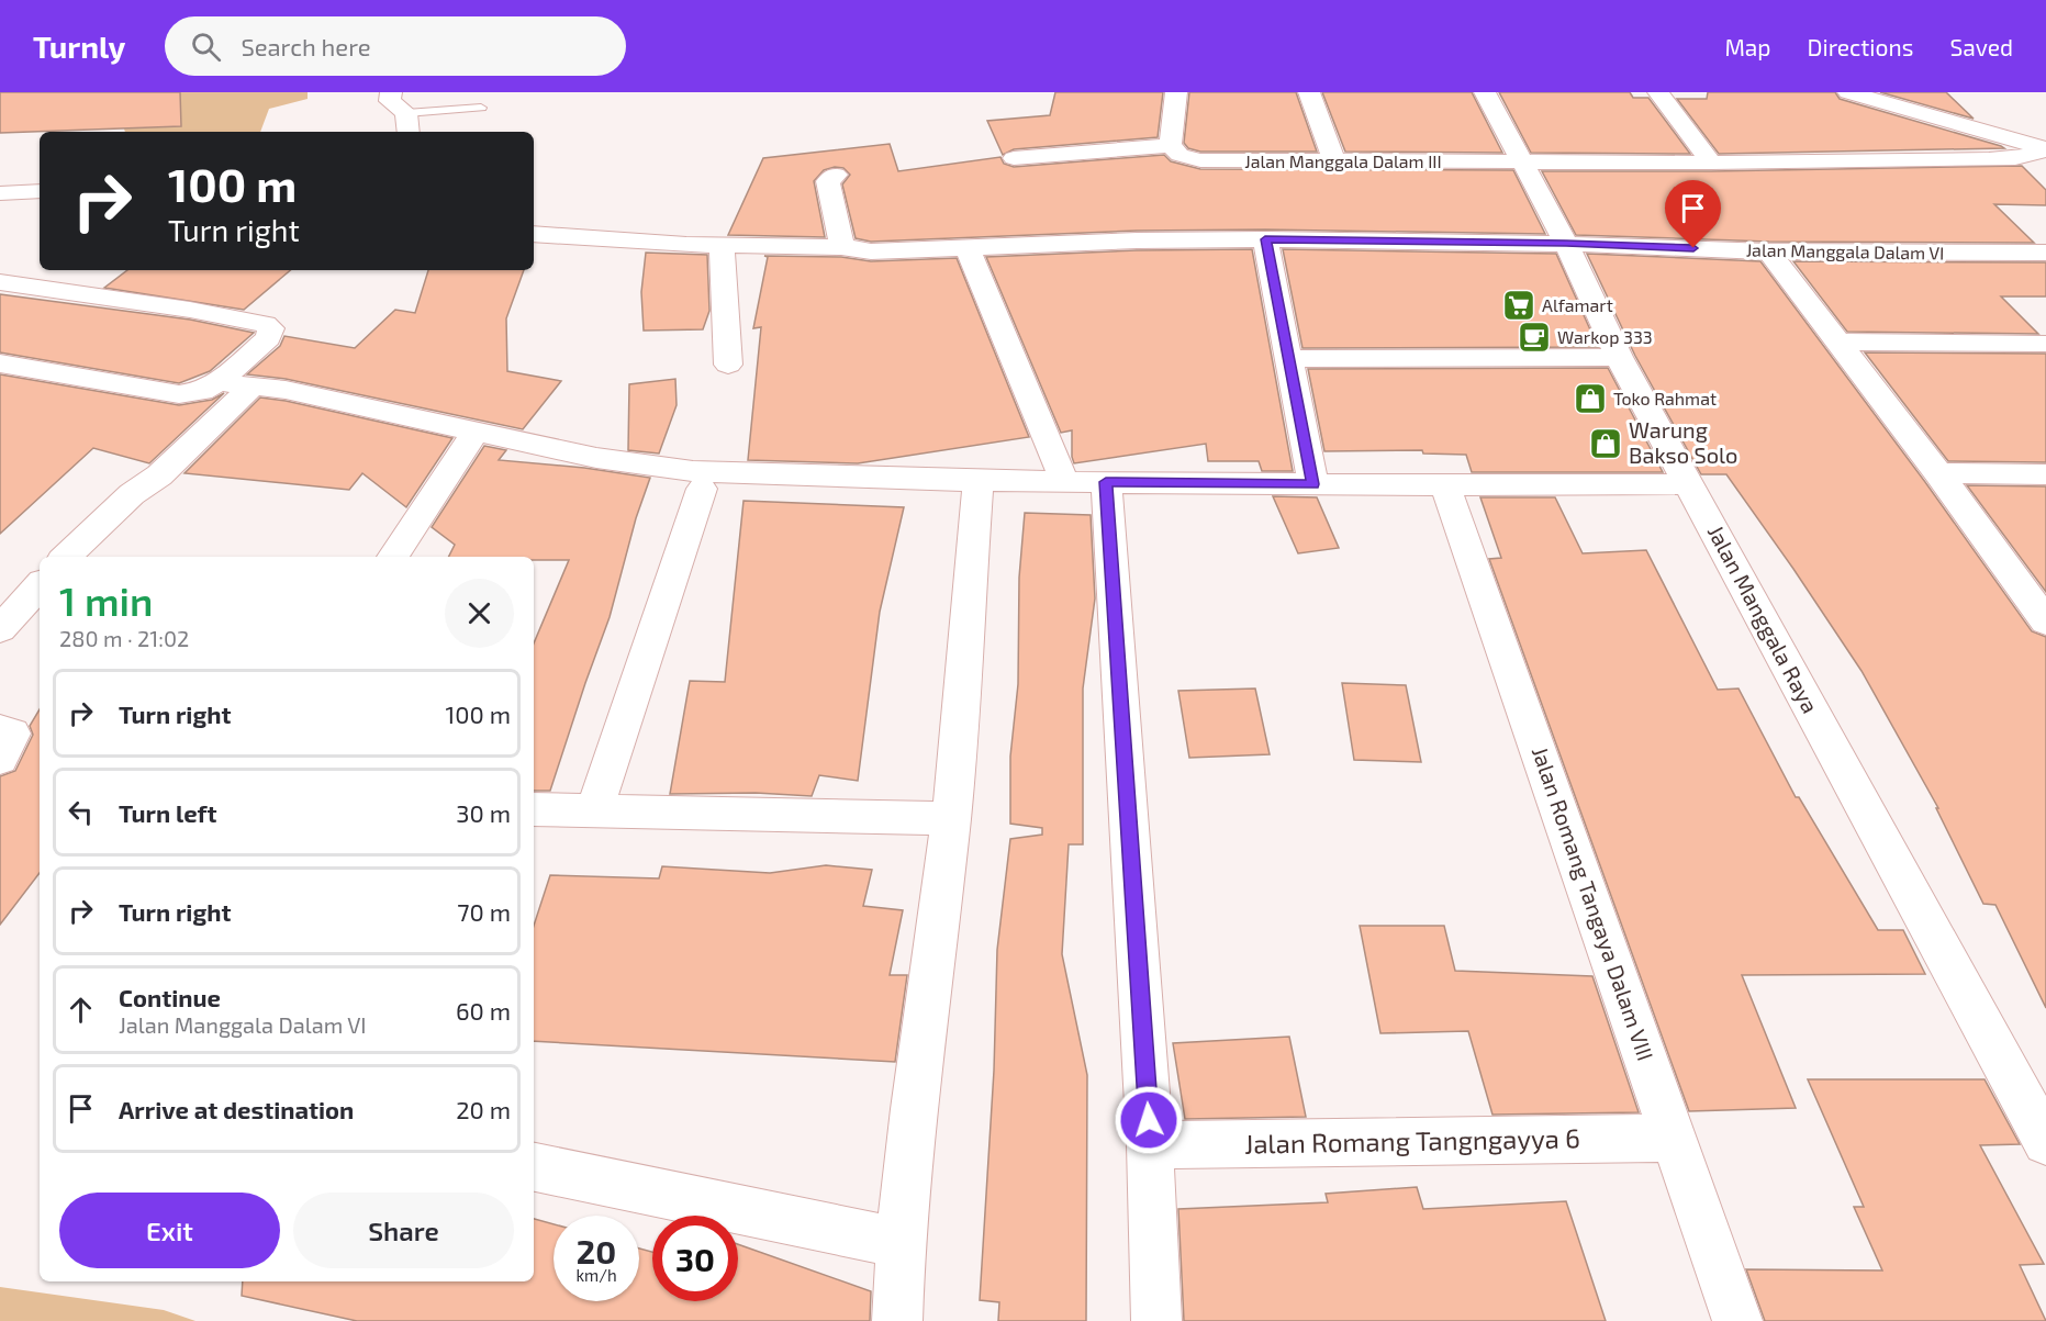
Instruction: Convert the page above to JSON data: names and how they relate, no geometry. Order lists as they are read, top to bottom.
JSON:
{
  "streets": {
    "street": [
      "Jalan Manggala Dalam III",
      "Jalan Manggala Dalam VI",
      "Jalan Manggala Raya",
      "Jalan Romang Tangaya Dalam VIII",
      "Jalan Romang Tangngayya 6"
    ]
  },
  "crossings": [
    ["Jalan Manggala Dalam III", "Jalan Manggala Raya"],
    ["Jalan Manggala Dalam VI", "Jalan Manggala Raya"],
    ["Jalan Romang Tangaya Dalam VIII", "Jalan Romang Tangngayya 6"]
  ],
  "places": {
    "supermarket": ["Alfamart"],
    "cafe": ["Warkop 333"],
    "shop": ["Toko Rahmat", "Warung Bakso Solo"]
  },
  "page": {
    "header": "Turnly",
    "search": "Search here",
    "nav": ["Map", "Directions", "Saved"],
    "turn": ["100 m", "Turn right"],
    "heading": ["1 min", "280 m · 21:02"],
    "list": [
      {
        "name": "Turn right",
        "value": "100 m"
      },
      {
        "name": "Turn left",
        "value": "30 m"
      },
      {
        "name": "Turn right",
        "value": "70 m"
      },
      {
        "name": "Continue",
        "note": "Jalan Manggala Dalam VI",
        "value": "60 m"
      },
      {
        "name": "Arrive at destination",
        "value": "20 m"
      }
    ],
    "buttons": ["Exit", "Share"],
    "speed": "20 km/h",
    "limit": "30"
  }
}
